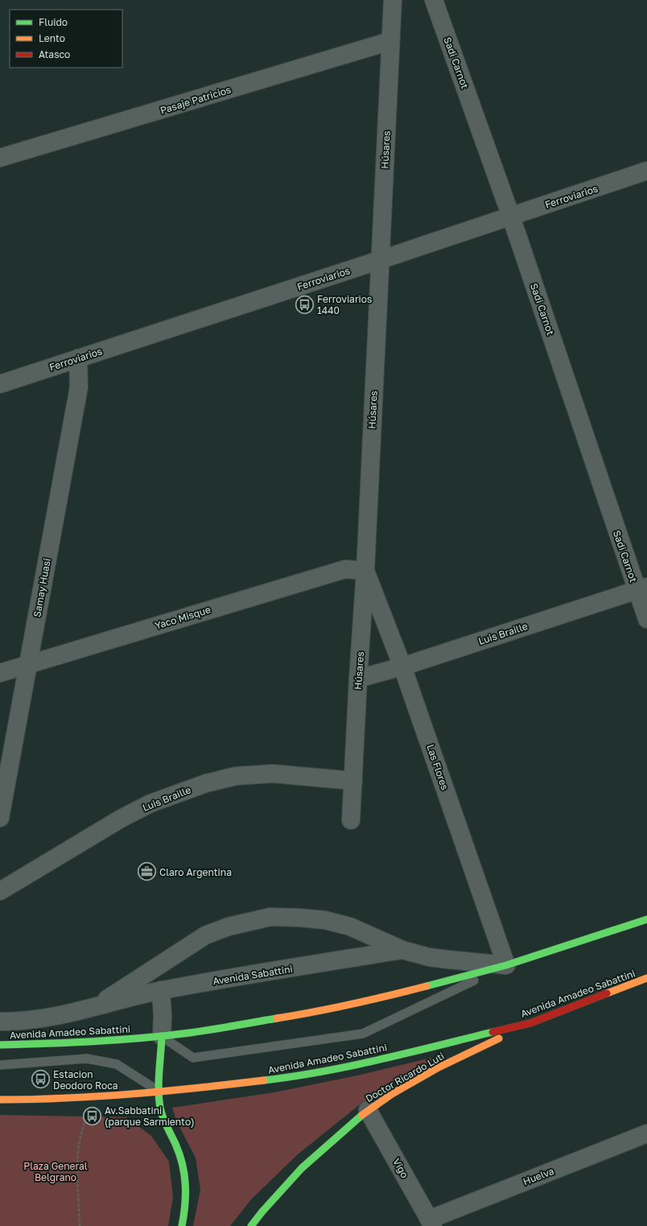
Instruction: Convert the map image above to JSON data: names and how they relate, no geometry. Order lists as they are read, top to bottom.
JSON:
{
  "streets": {
    "main road": ["Avenida Amadeo Sabattini", "Doctor Ricardo Luti"],
    "street": [
      "Sadi Carnot",
      "Pasaje Patricios",
      "Húsares",
      "Ferroviarios",
      "Samay Huasi",
      "Yaco Misque",
      "Luis Braille",
      "Las Flores",
      "Avenida Sabattini",
      "Vigo",
      "Huelva"
    ]
  },
  "crossings": [
    ["Sadi Carnot", "Ferroviarios"],
    ["Sadi Carnot", "Luis Braille"],
    ["Pasaje Patricios", "Húsares"],
    ["Húsares", "Ferroviarios"],
    ["Húsares", "Yaco Misque"],
    ["Húsares", "Luis Braille"],
    ["Húsares", "Las Flores"],
    ["Ferroviarios", "Samay Huasi"],
    ["Samay Huasi", "Yaco Misque"],
    ["Yaco Misque", "Las Flores"],
    ["Luis Braille", "Las Flores"],
    ["Las Flores", "Avenida Sabattini"],
    ["Las Flores", "Avenida Amadeo Sabattini"],
    ["Avenida Sabattini", "Avenida Amadeo Sabattini"],
    ["Avenida Amadeo Sabattini", "Doctor Ricardo Luti"],
    ["Doctor Ricardo Luti", "Vigo"],
    ["Vigo", "Huelva"]
  ],
  "parks": ["Plaza General Belgrano"],
  "places": {
    "bus stop": ["Ferroviarios 1440", "Estacion Deodoro Roca", "Av.Sabbatini (parque Sarmiento)"],
    "office": ["Claro Argentina"]
  },
  "legend": ["Fluido", "Lento", "Atasco"]
}
